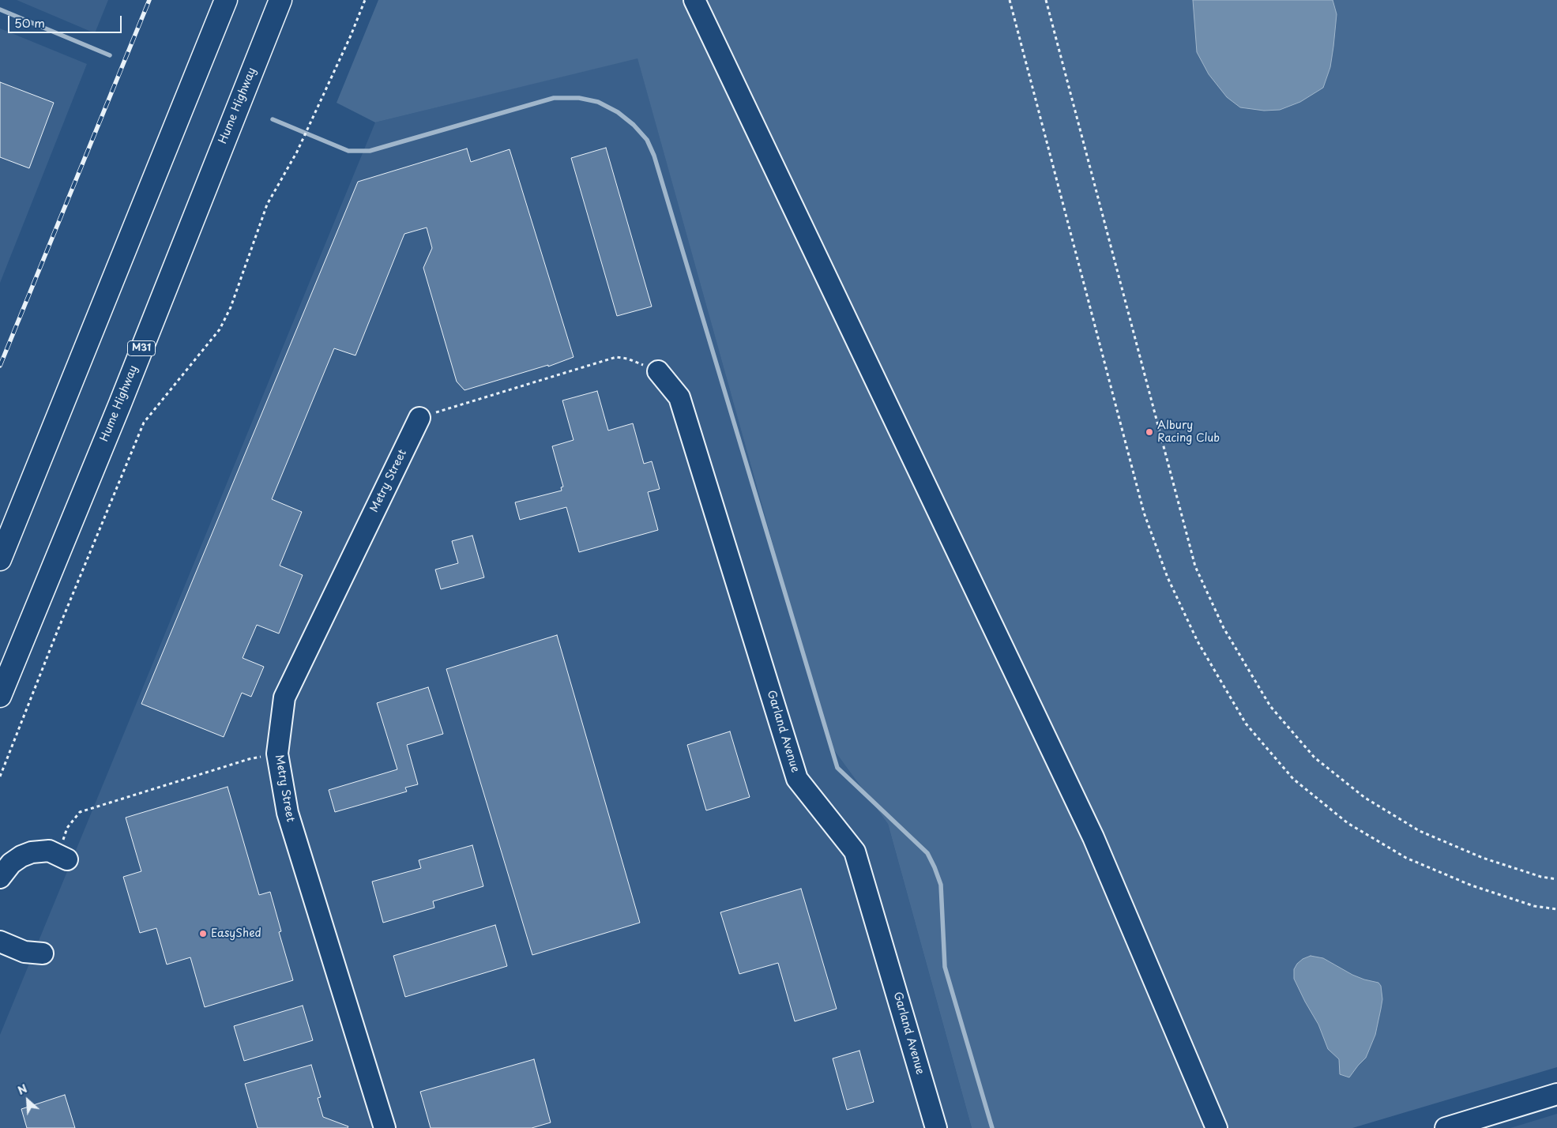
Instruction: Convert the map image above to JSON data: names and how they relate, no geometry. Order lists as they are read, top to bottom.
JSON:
{
  "streets": {
    "highway": ["Hume Highway", "M31"],
    "street": ["Metry Street", "Garland Avenue"]
  },
  "places": ["Albury Racing Club", "EasyShed"],
  "scale_bar": "50 m",
  "north": "top left"
}
